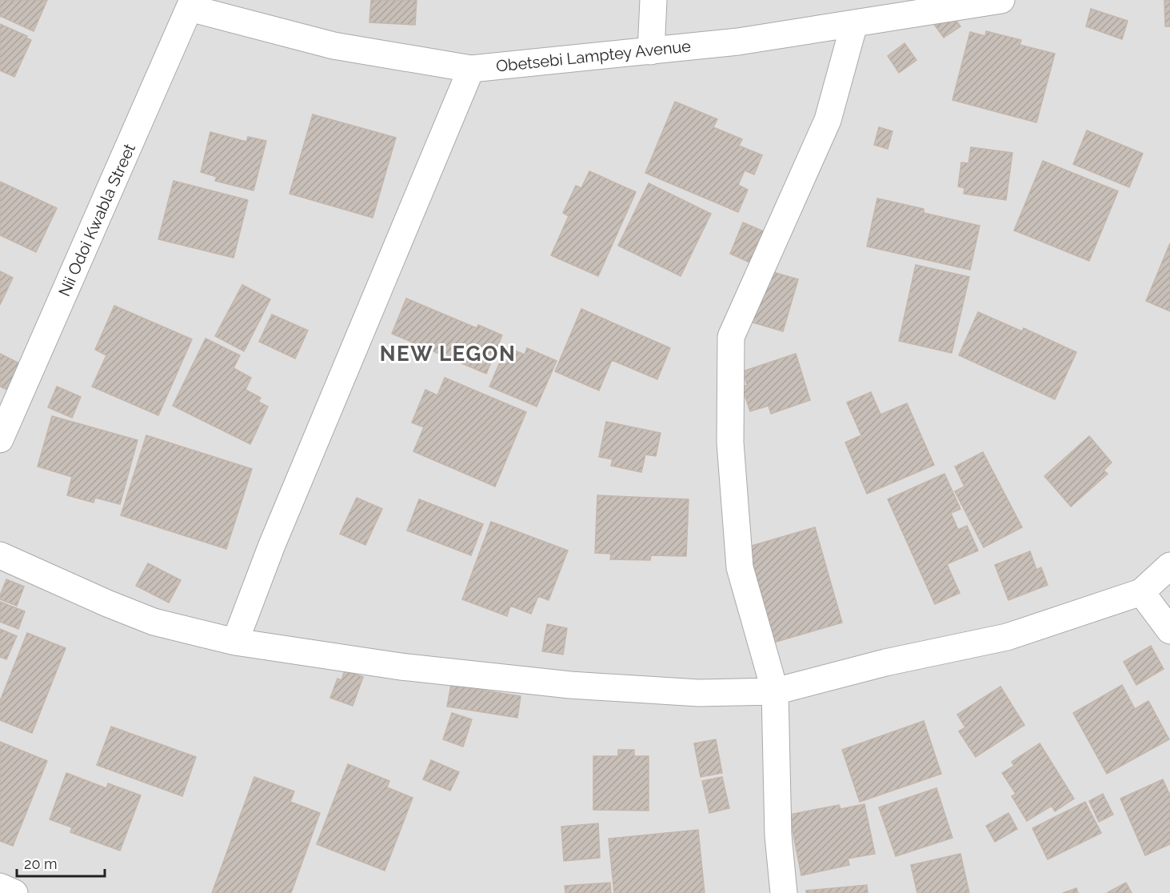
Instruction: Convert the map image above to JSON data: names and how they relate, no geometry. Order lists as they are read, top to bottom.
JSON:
{
  "streets": {
    "street": ["Obetsebi Lamptey Avenue", "Nii Odoi Kwabla Street"]
  },
  "crossings": [
    ["Obetsebi Lamptey Avenue", "Nii Odoi Kwabla Street"]
  ],
  "districts": ["NEW LEGON"],
  "scale_bar": "20 m"
}
